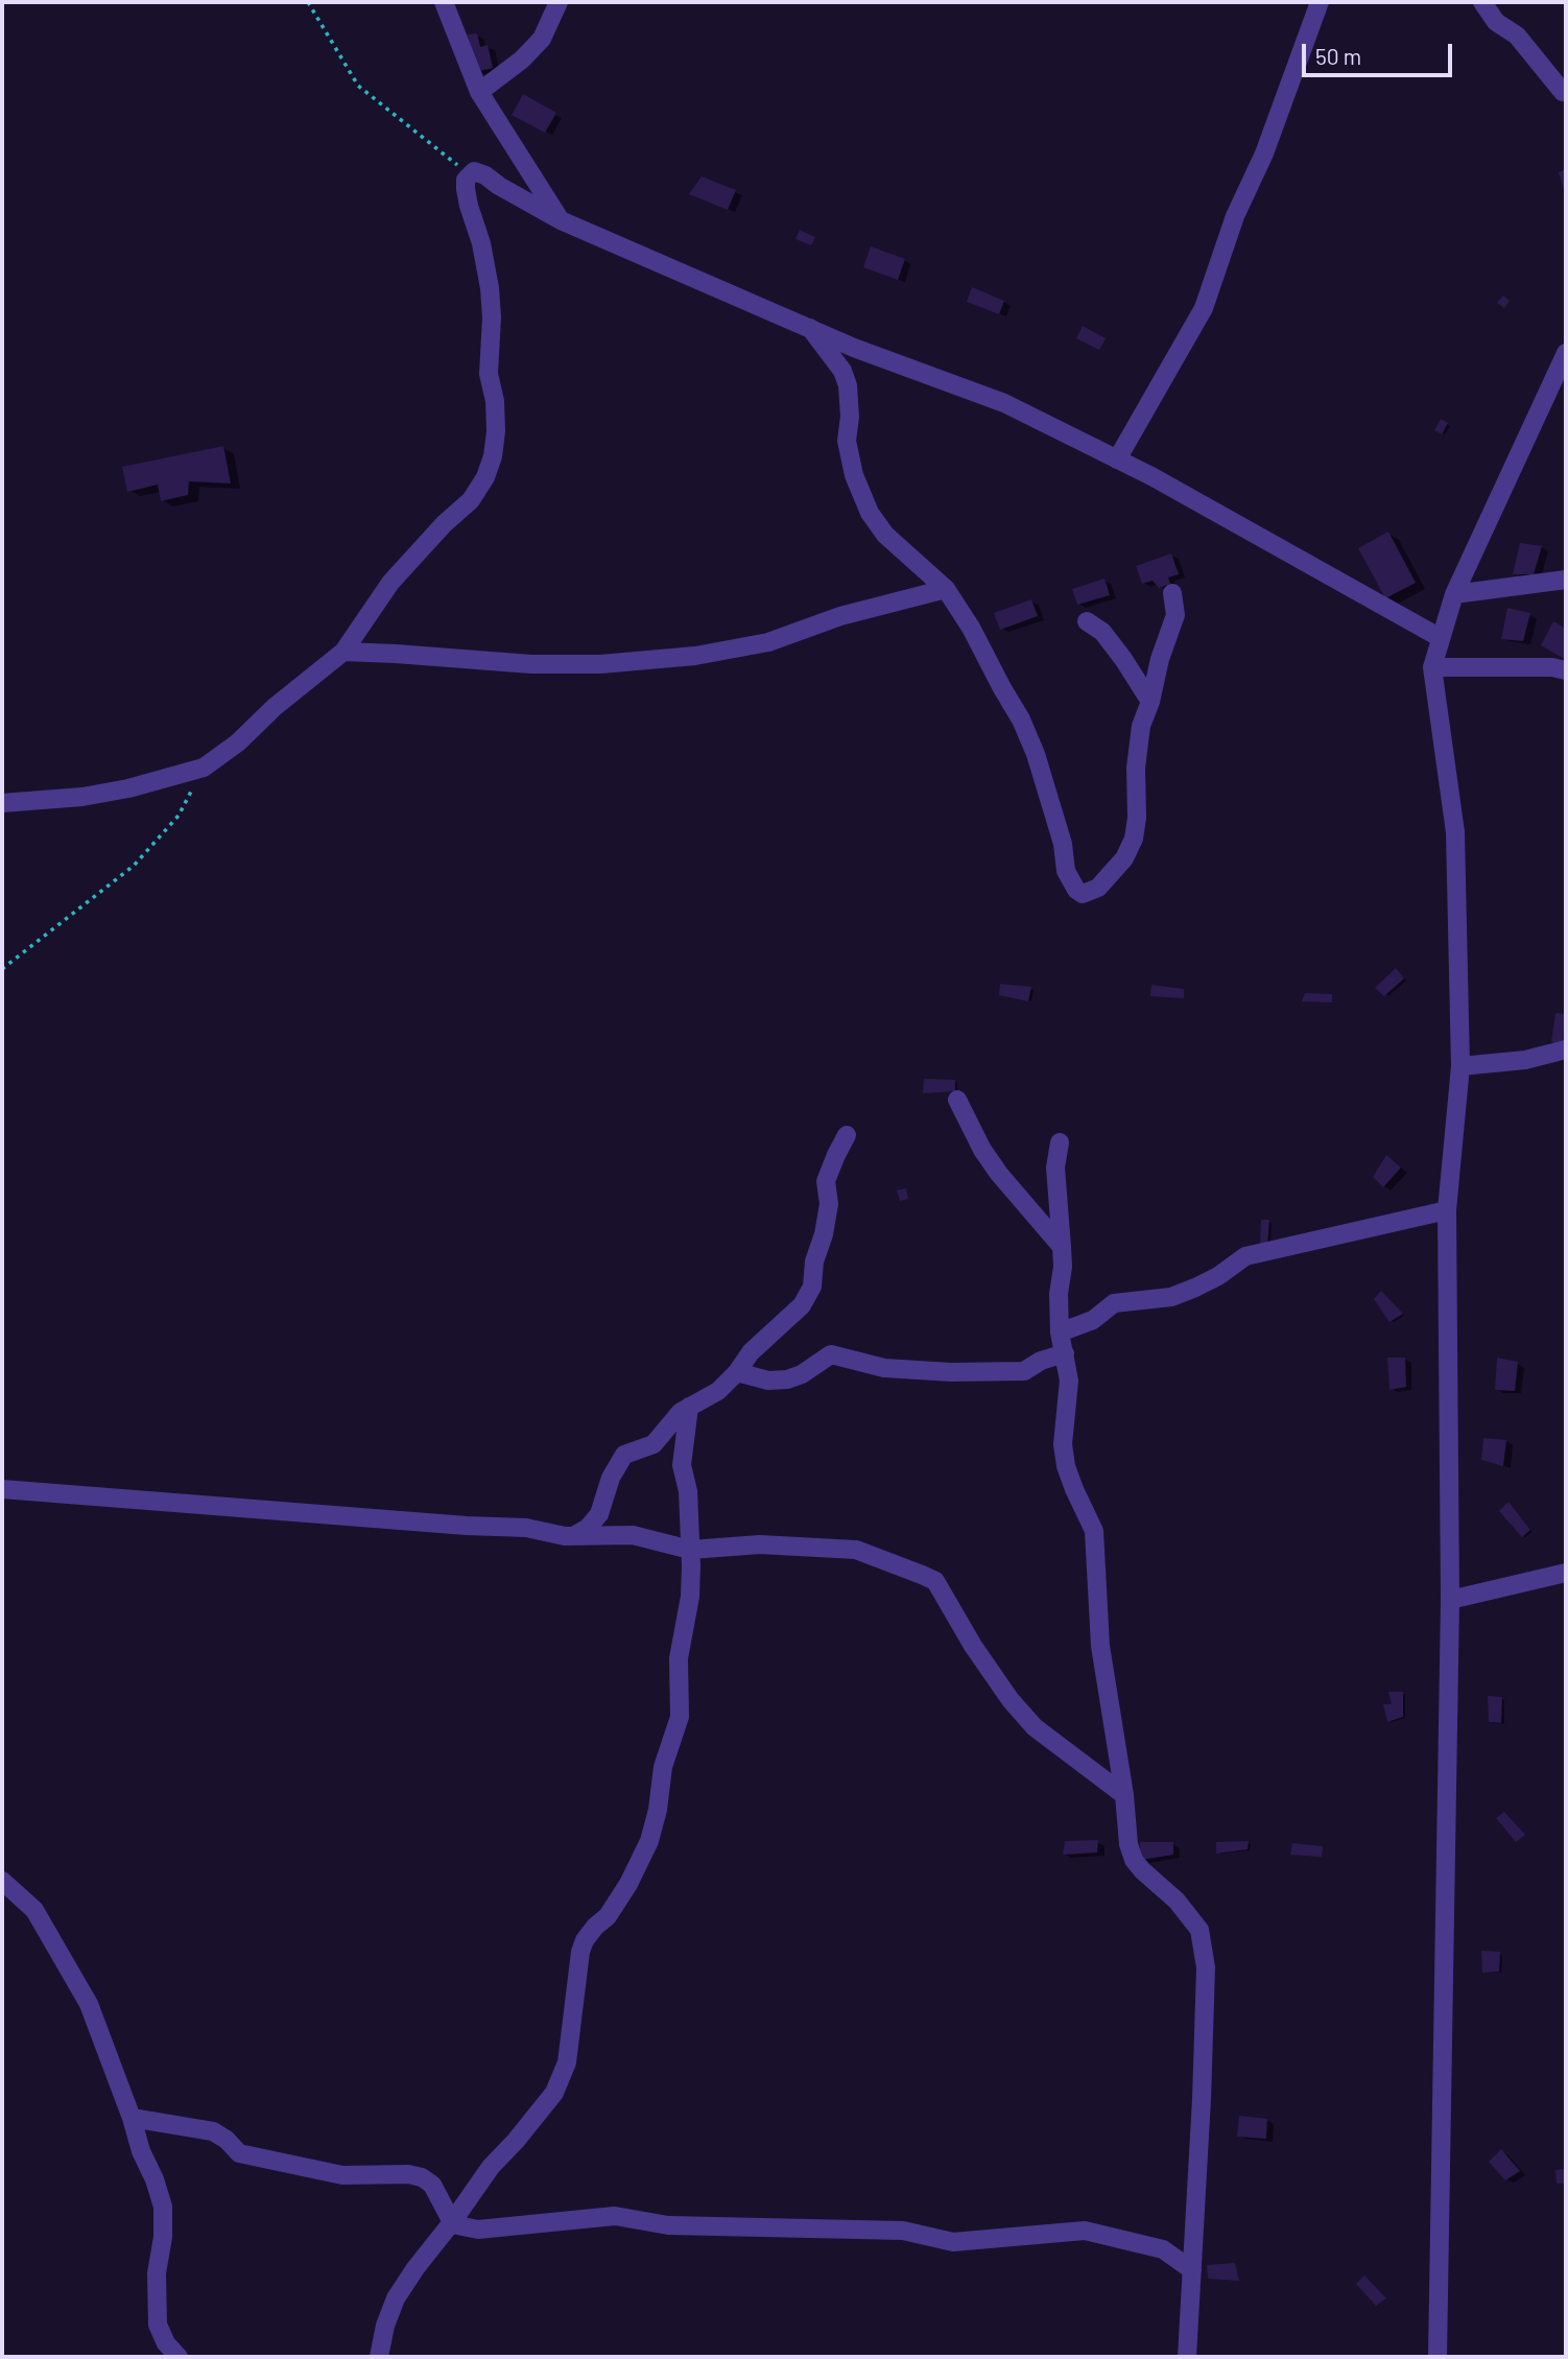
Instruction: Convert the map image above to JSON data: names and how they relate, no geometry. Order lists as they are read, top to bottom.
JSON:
{
  "scale_bar": "50 m"
}
